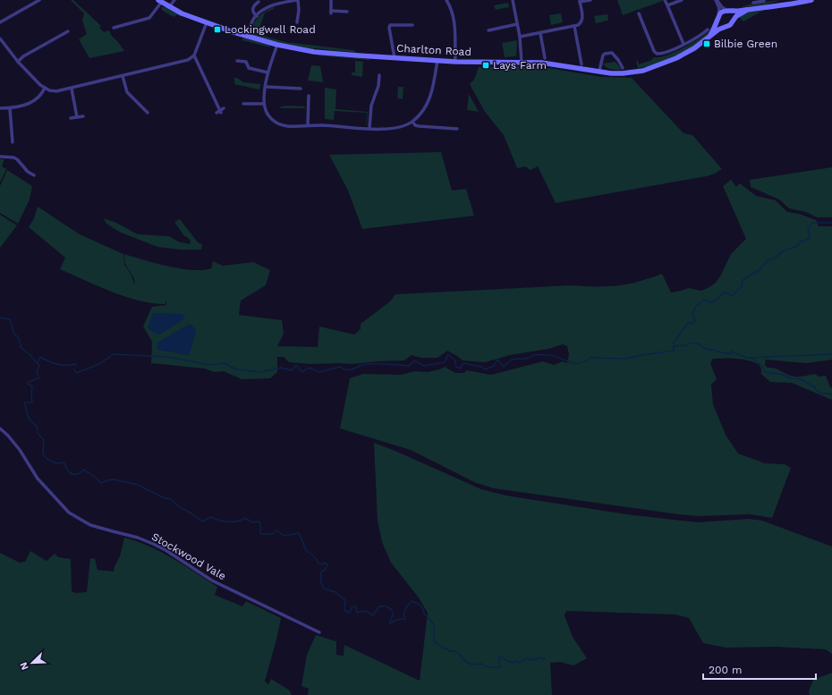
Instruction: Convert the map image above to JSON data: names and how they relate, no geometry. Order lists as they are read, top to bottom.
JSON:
{
  "streets": {
    "street": ["Charlton Road", "Stockwood Vale"]
  },
  "places": {
    "transit": ["Lockingwell Road", "Bilbie Green", "Lays Farm"]
  },
  "scale_bar": "200 m",
  "north": "bottom left"
}
